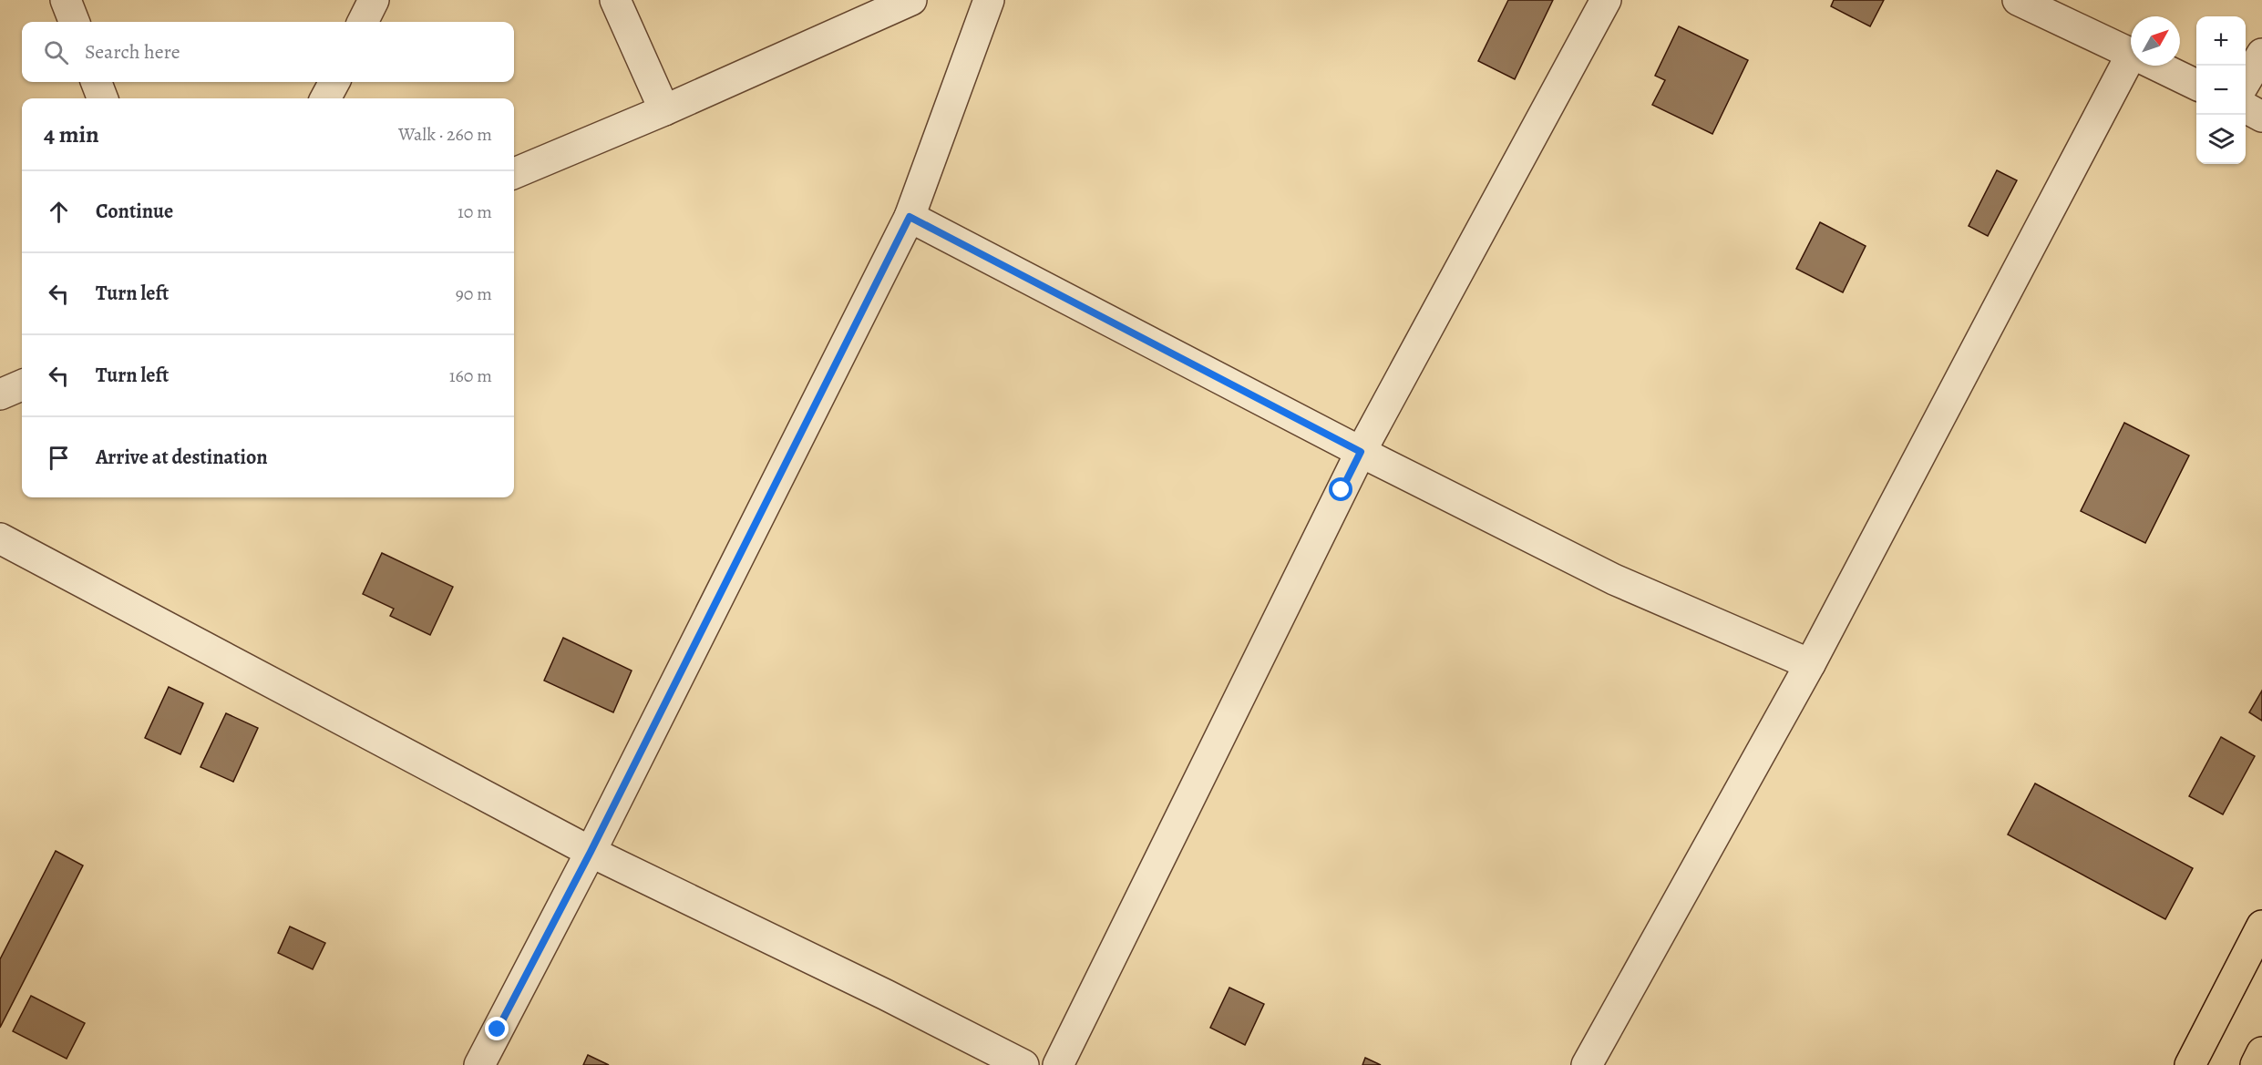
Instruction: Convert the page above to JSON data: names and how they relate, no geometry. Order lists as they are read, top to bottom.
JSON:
{
  "north": "top right",
  "page": {
    "map_buttons": ["+", "−"],
    "search": "Search here",
    "heading": ["4 min", "Walk · 260 m"],
    "list": [
      ["Continue", "10 m"],
      ["Turn left", "90 m"],
      ["Turn left", "160 m"],
      "Arrive at destination"
    ]
  }
}
